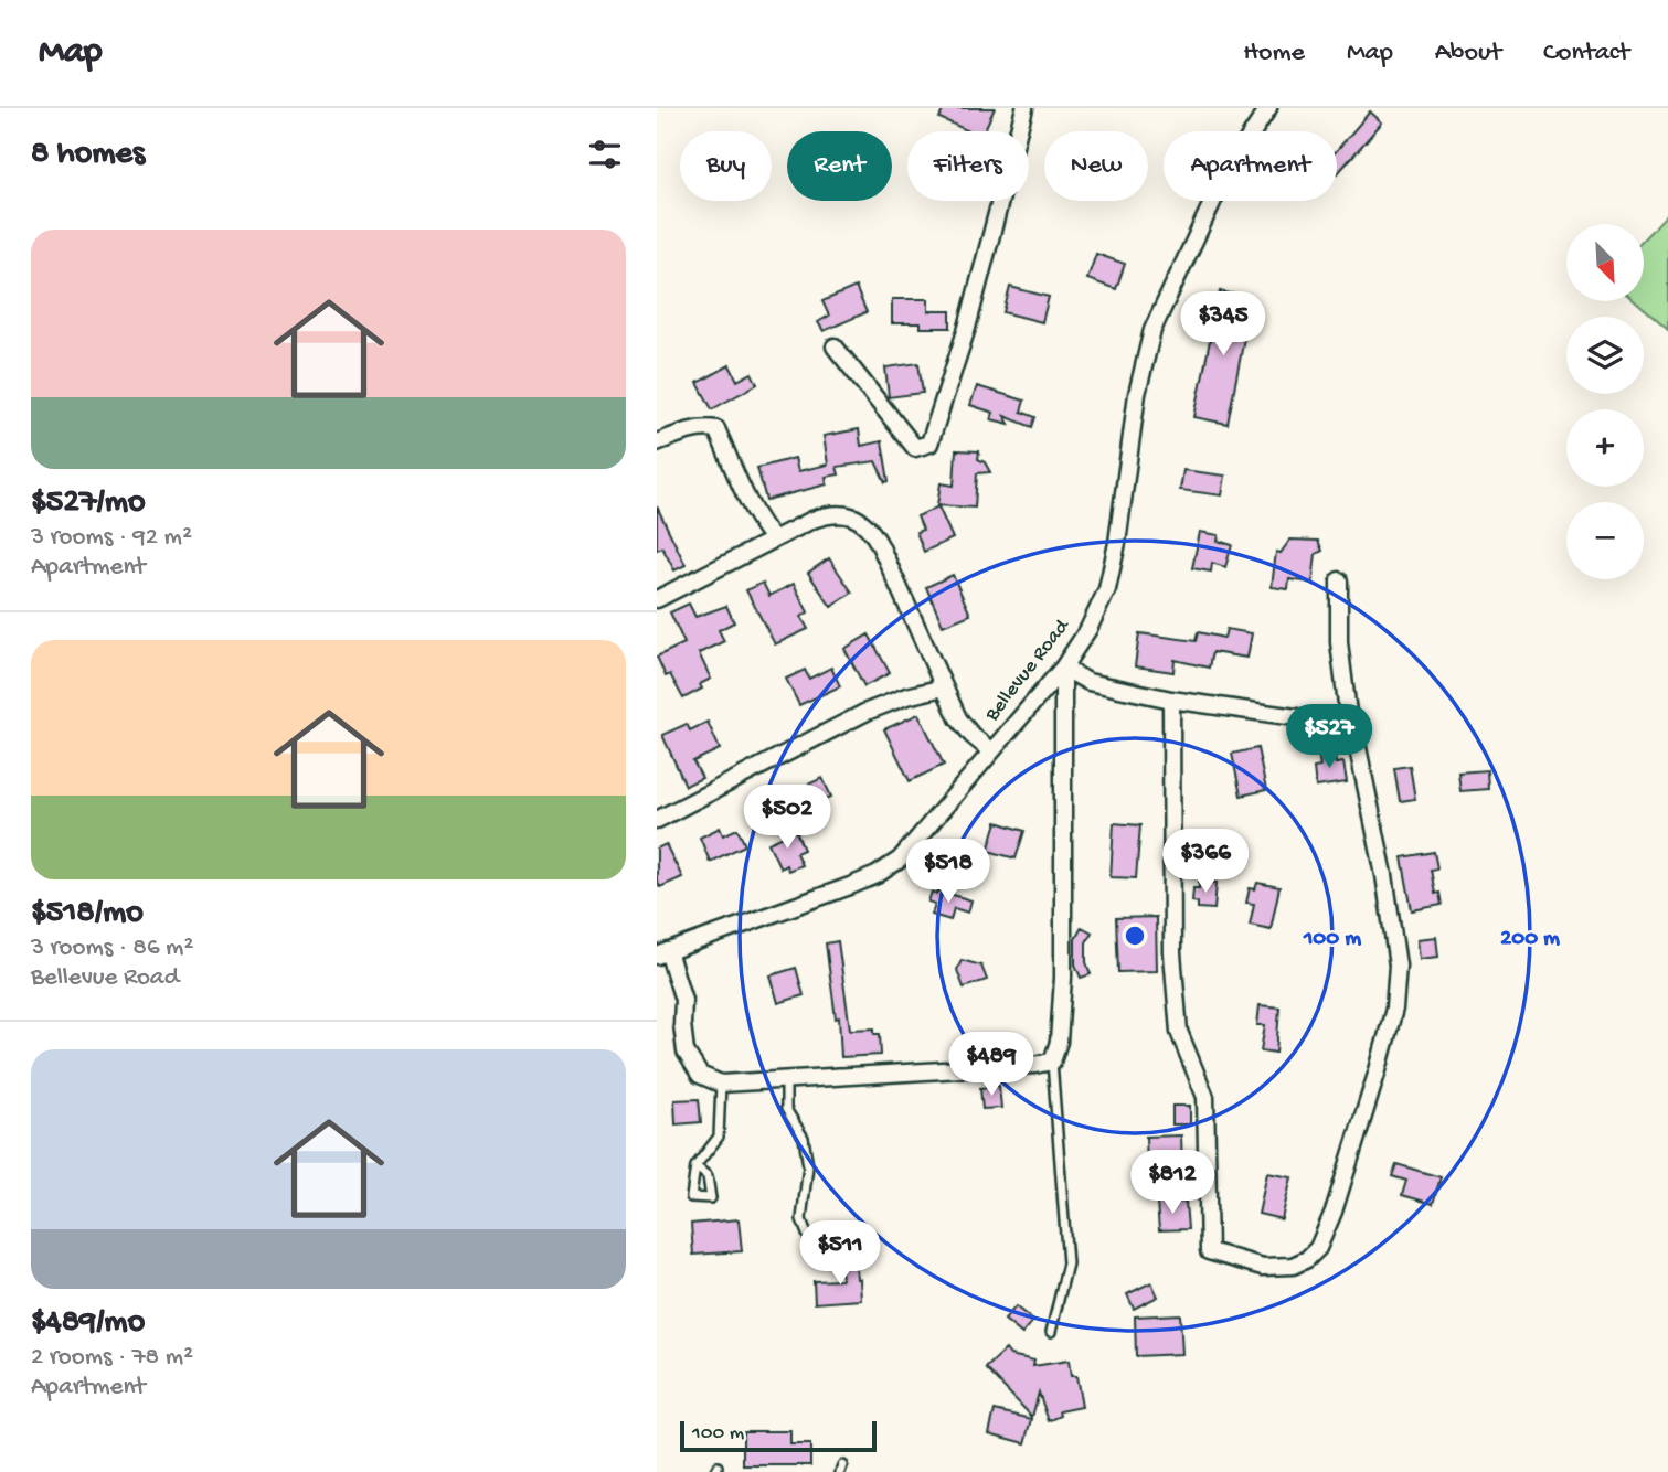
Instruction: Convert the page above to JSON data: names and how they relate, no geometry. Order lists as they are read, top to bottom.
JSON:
{
  "streets": {
    "street": ["Bellevue Road"]
  },
  "scale_bar": "100 m",
  "north": "bottom right",
  "page": {
    "header": "Map",
    "nav": [
      "Home",
      "Map",
      "About",
      "Contact"
    ],
    "heading": "8 homes",
    "chip": [
      "Buy",
      "Rent",
      "Filters",
      "New",
      "Apartment"
    ],
    "list": [
      {
        "name": "$527/mo",
        "note": "3 rooms · 92 m² · Apartment"
      },
      {
        "name": "$518/mo",
        "note": "3 rooms · 86 m² · Bellevue Road"
      },
      {
        "name": "$489/mo",
        "note": "2 rooms · 78 m² · Apartment"
      }
    ],
    "map_buttons": ["+", "−"],
    "price": [
      "$345",
      "$527",
      "$502",
      "$366",
      "$518",
      "$489",
      "$812",
      "$511"
    ],
    "scale": "100 m"
  },
  "rings": ["100 m", "200 m"]
}
